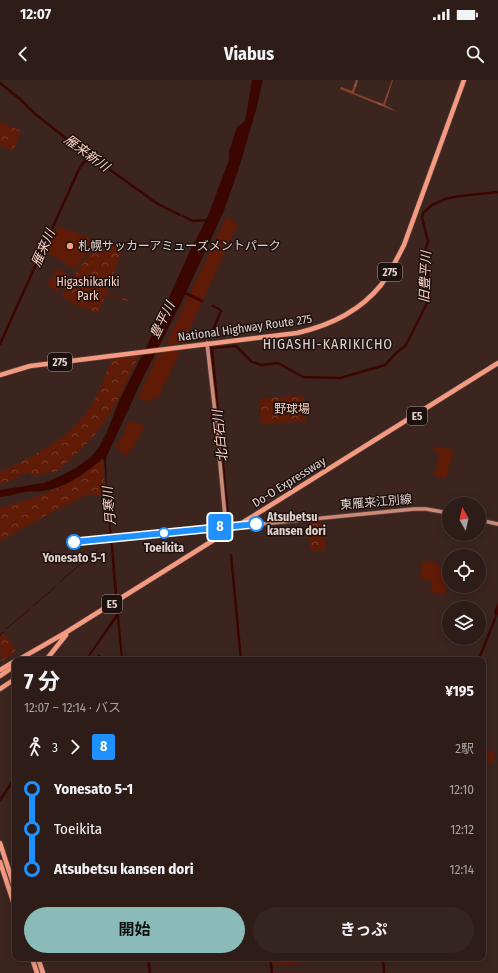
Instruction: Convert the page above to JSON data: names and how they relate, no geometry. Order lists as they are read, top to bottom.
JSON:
{
  "streets": {
    "highway": [
      "275",
      "National Highway Route 275",
      "E5",
      "Do-O Expressway"
    ],
    "main road": ["東雁来江別線"]
  },
  "crossings": [
    ["National Highway Route 275", "東雁来江別線"],
    ["E5", "Do-O Expressway"]
  ],
  "districts": ["HIGASHI-KARIKICHO"],
  "water": [
    "雁来新川",
    "雁来川",
    "旧豊平川",
    "豊平川",
    "北白石川",
    "月寒川"
  ],
  "parks": ["Higashikariki Park", "野球場"],
  "places": [
    "札幌サッカーアミューズメントパーク",
    "Atsubetsu kansen dori",
    "Toeikita",
    "Yonesato 5-1"
  ],
  "lines": ["bus line 8"],
  "north": "top",
  "page": {
    "status": "12:07",
    "header": "Viabus",
    "on_map": "8",
    "heading": ["7 分", "12:07 – 12:14 · バス", "¥195"],
    "legs": ["3", "8", "2駅"],
    "list": [
      {
        "name": "Yonesato 5-1",
        "value": "12:10"
      },
      {
        "name": "Toeikita",
        "value": "12:12"
      },
      {
        "name": "Atsubetsu kansen dori",
        "value": "12:14"
      }
    ],
    "buttons": ["開始", "きっぷ"]
  }
}
